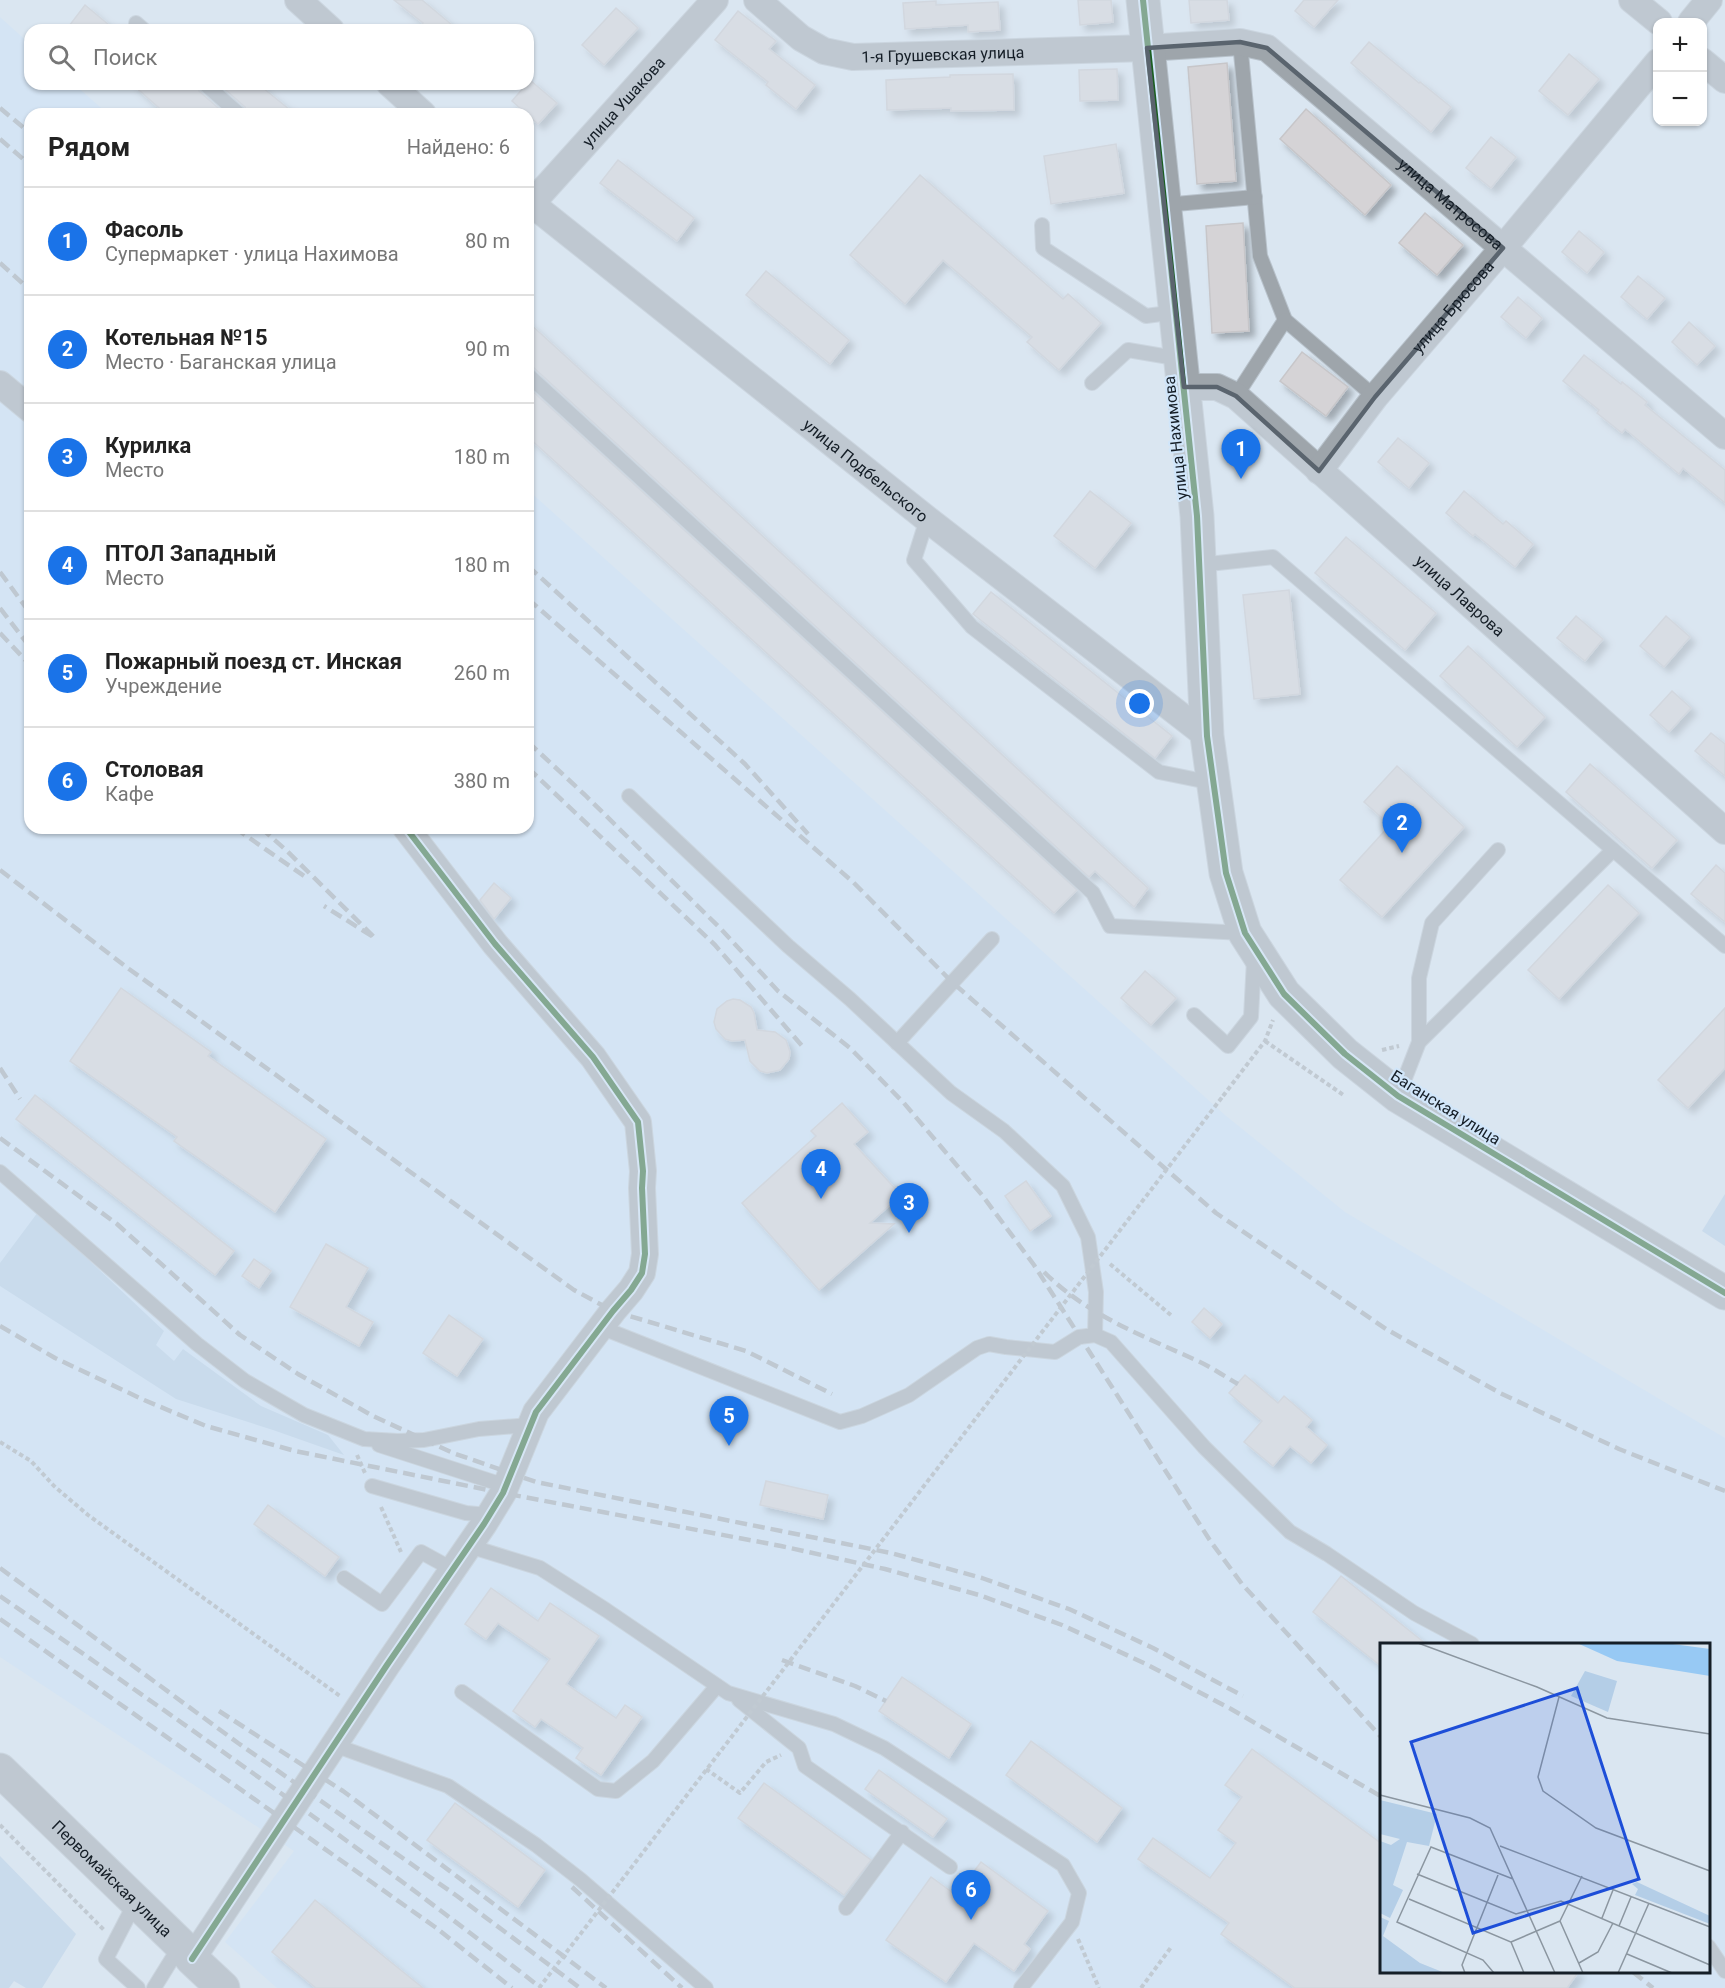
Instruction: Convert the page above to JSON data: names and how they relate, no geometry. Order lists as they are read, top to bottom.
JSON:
{
  "streets": {
    "street": [
      "1-я Грушевская улица",
      "улица Ушакова",
      "улица Матросова",
      "улица Брюсова",
      "улица Нахимова",
      "улица Подбельского",
      "улица Лаврова",
      "Баганская улица",
      "Первомайская улица"
    ]
  },
  "crossings": [
    ["1-я Грушевская улица", "улица Матросова"],
    ["1-я Грушевская улица", "улица Нахимова"],
    ["улица Матросова", "улица Брюсова"],
    ["улица Матросова", "улица Нахимова"],
    ["улица Брюсова", "улица Лаврова"],
    ["улица Нахимова", "улица Подбельского"],
    ["улица Нахимова", "улица Лаврова"],
    ["улица Нахимова", "Баганская улица"]
  ],
  "page": {
    "map_buttons": ["+", "−"],
    "search": "Поиск",
    "heading": ["Рядом", "Найдено: 6"],
    "list": [
      {
        "mark": "1",
        "name": "Фасоль",
        "note": "Супермаркет · улица Нахимова",
        "value": "80 m"
      },
      {
        "mark": "2",
        "name": "Котельная №15",
        "note": "Место · Баганская улица",
        "value": "90 m"
      },
      {
        "mark": "3",
        "name": "Курилка",
        "note": "Место",
        "value": "180 m"
      },
      {
        "mark": "4",
        "name": "ПТОЛ Западный",
        "note": "Место",
        "value": "180 m"
      },
      {
        "mark": "5",
        "name": "Пожарный поезд ст. Инская",
        "note": "Учреждение",
        "value": "260 m"
      },
      {
        "mark": "6",
        "name": "Столовая",
        "note": "Кафе",
        "value": "380 m"
      }
    ],
    "pins": [
      "1",
      "2",
      "4",
      "3",
      "5",
      "6"
    ]
  }
}
